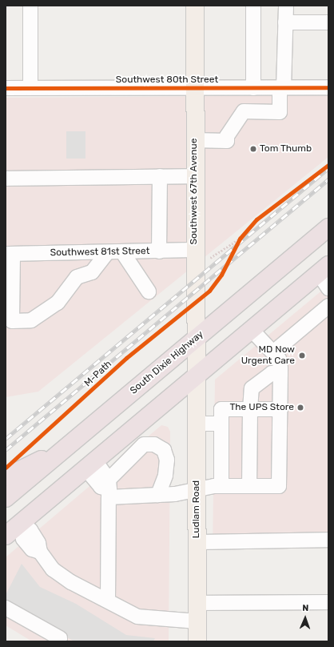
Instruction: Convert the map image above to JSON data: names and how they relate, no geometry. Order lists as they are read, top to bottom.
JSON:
{
  "streets": {
    "highway": ["South Dixie Highway"],
    "main road": ["Southwest 67th Avenue", "Ludlam Road"],
    "street": ["Southwest 80th Street", "Southwest 81st Street"],
    "cycle path": ["M-Path"]
  },
  "crossings": [
    ["Southwest 80th Street", "Southwest 67th Avenue"],
    ["Southwest 67th Avenue", "Southwest 81st Street"],
    ["Southwest 67th Avenue", "South Dixie Highway"],
    ["Southwest 67th Avenue", "Ludlam Road"]
  ],
  "places": ["Tom Thumb", "MD Now Urgent Care", "The UPS Store"],
  "north": "top"
}
